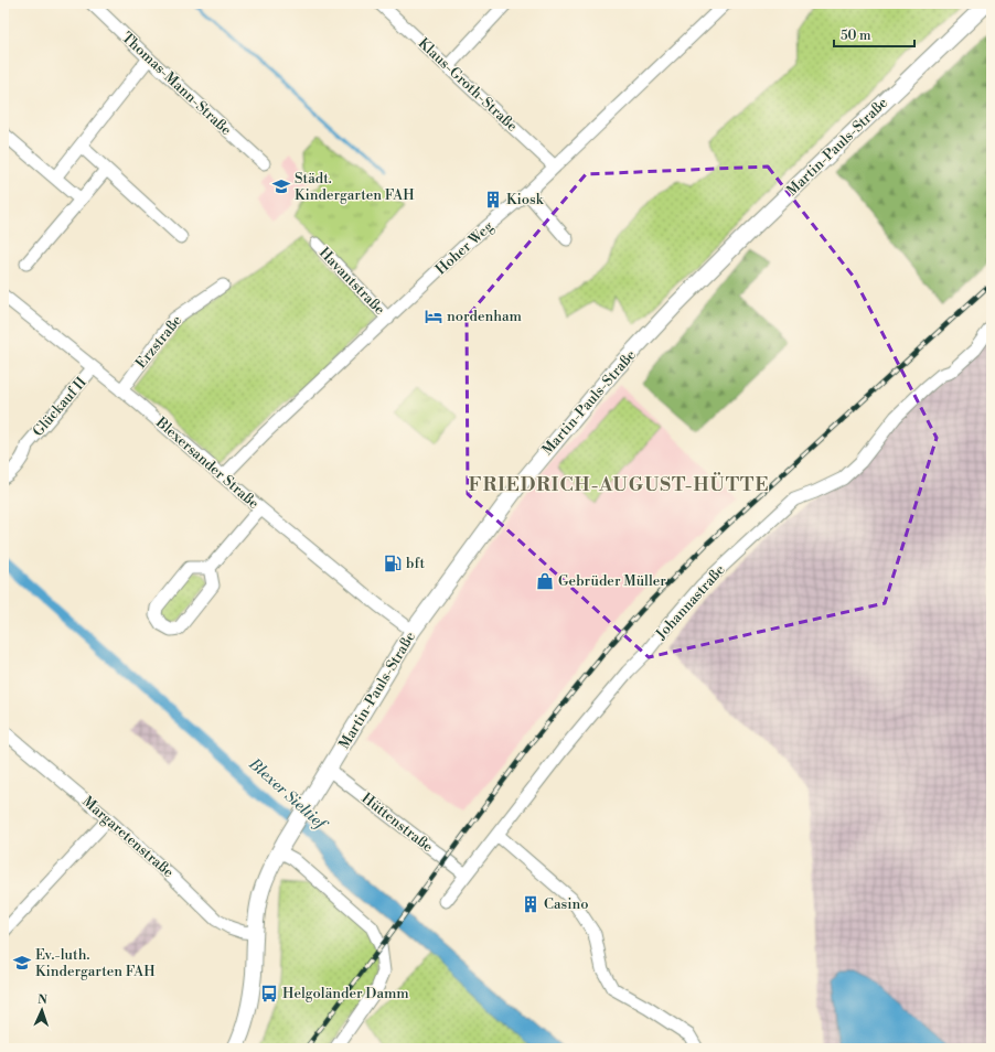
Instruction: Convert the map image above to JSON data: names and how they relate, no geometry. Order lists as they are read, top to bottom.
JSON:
{
  "streets": {
    "street": [
      "Thomas-Mann-Straße",
      "Klaus-Groth-Straße",
      "Martin-Pauls-Straße",
      "Hoher Weg",
      "Havantstraße",
      "Erzstraße",
      "Glückauf II",
      "Blexersander Straße",
      "Johannastraße",
      "Hüttenstraße",
      "Margaretenstraße"
    ]
  },
  "crossings": [
    ["Klaus-Groth-Straße", "Hoher Weg"],
    ["Martin-Pauls-Straße", "Blexersander Straße"],
    ["Martin-Pauls-Straße", "Hüttenstraße"],
    ["Martin-Pauls-Straße", "Margaretenstraße"],
    ["Hoher Weg", "Havantstraße"],
    ["Hoher Weg", "Blexersander Straße"],
    ["Erzstraße", "Blexersander Straße"],
    ["Glückauf II", "Blexersander Straße"],
    ["Johannastraße", "Hüttenstraße"]
  ],
  "districts": ["FRIEDRICH-AUGUST-HÜTTE"],
  "water": ["Blexer Sieltief"],
  "places": {
    "school or university": ["Städt. Kindergarten FAH", "Ev.-luth. Kindergarten FAH"],
    "building": ["Kiosk", "Casino"],
    "hotel": ["nordenham"],
    "fuel station": ["bft"],
    "shop": ["Gebrüder Müller"],
    "bus stop": ["Helgoländer Damm"]
  },
  "scale_bar": "50 m",
  "north": "top"
}
